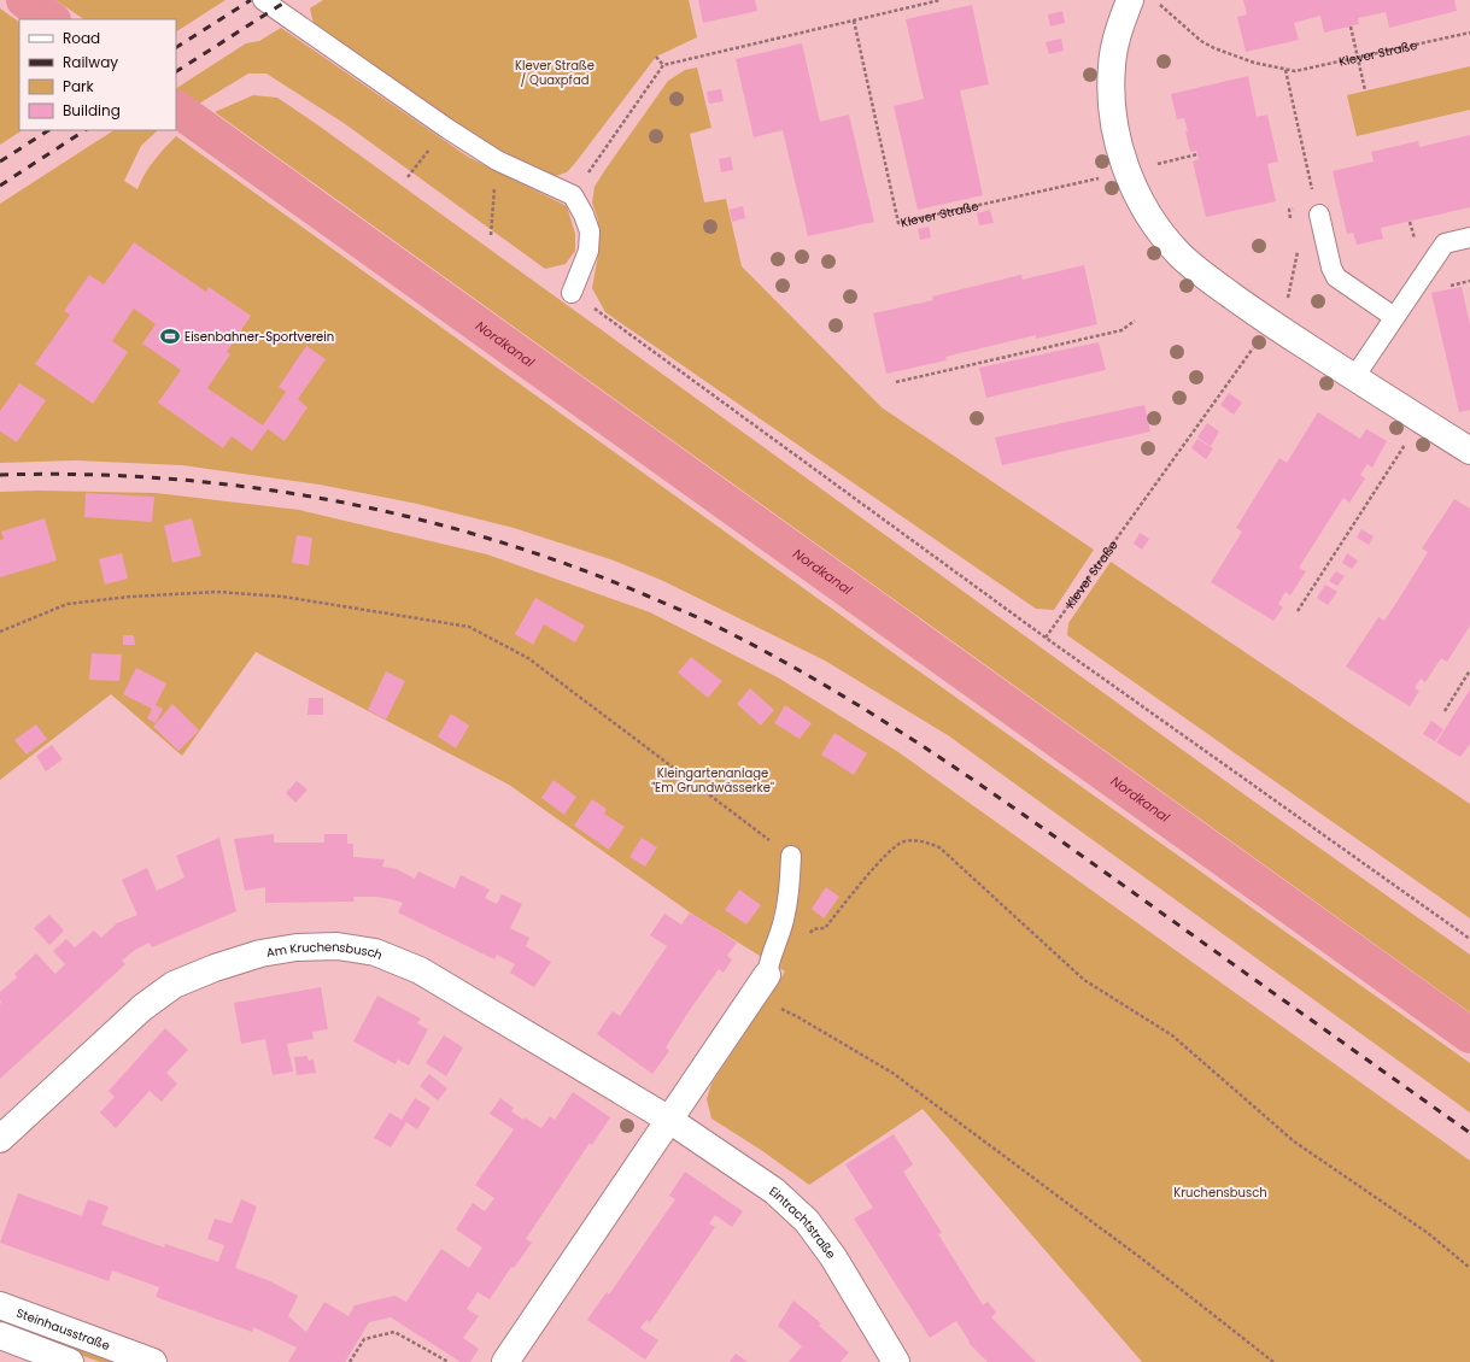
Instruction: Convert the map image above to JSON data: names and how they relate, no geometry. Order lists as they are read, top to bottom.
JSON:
{
  "streets": {
    "street": ["Am Kruchensbusch", "Eintrachtstraße", "Steinhausstraße"],
    "path": ["Klever Straße"]
  },
  "crossings": [
    ["Am Kruchensbusch", "Eintrachtstraße"]
  ],
  "water": ["Nordkanal"],
  "parks": ["Klever Straße / Quaxpfad", "Kleingartenanlage \"Em Grundwässerke\"", "Kruchensbusch"],
  "places": {
    "sports": ["Eisenbahner-Sportverein"]
  },
  "legend": [
    "Road",
    "Railway",
    "Park",
    "Building"
  ]
}
